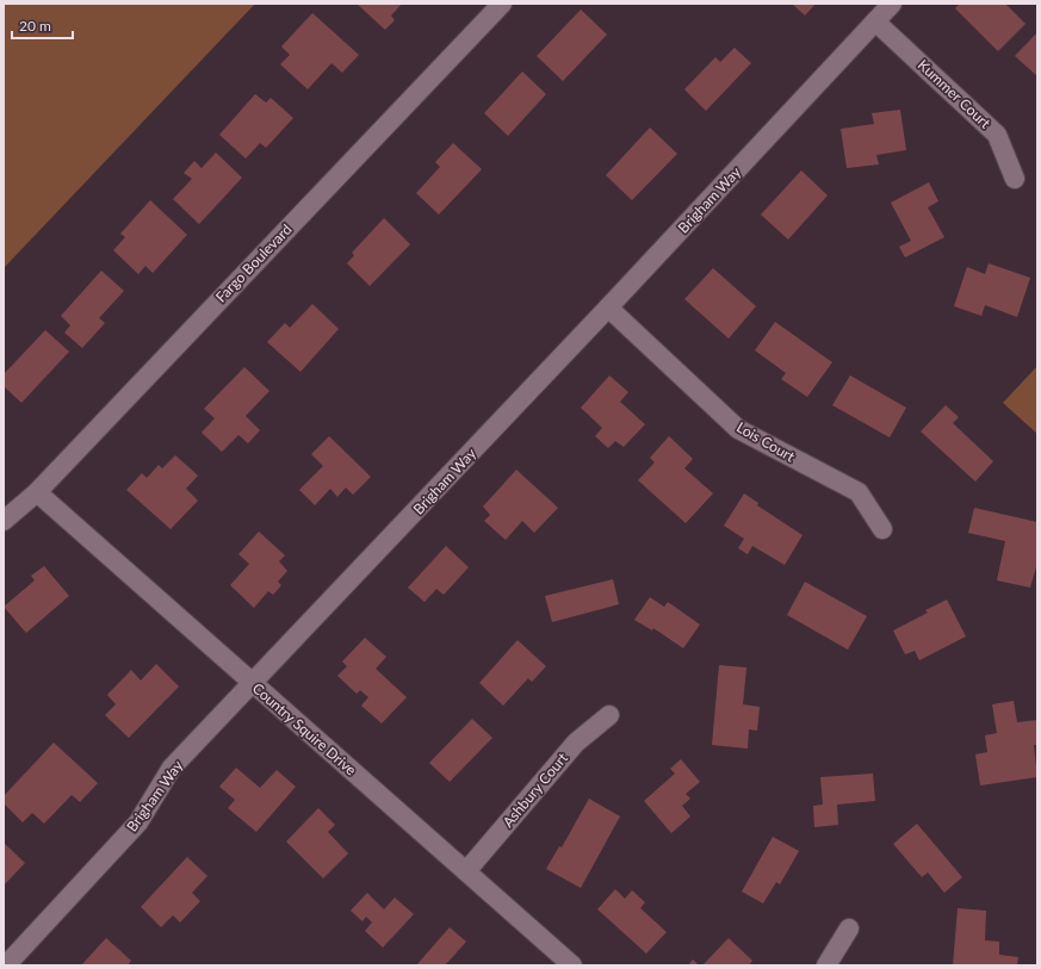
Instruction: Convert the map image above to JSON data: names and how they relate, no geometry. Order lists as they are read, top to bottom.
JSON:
{
  "streets": {
    "street": [
      "Kummer Court",
      "Brigham Way",
      "Fargo Boulevard",
      "Lois Court",
      "Country Squire Drive",
      "Ashbury Court"
    ]
  },
  "crossings": [
    ["Kummer Court", "Brigham Way"],
    ["Brigham Way", "Lois Court"],
    ["Brigham Way", "Country Squire Drive"],
    ["Fargo Boulevard", "Country Squire Drive"],
    ["Country Squire Drive", "Ashbury Court"]
  ],
  "scale_bar": "20 m"
}
